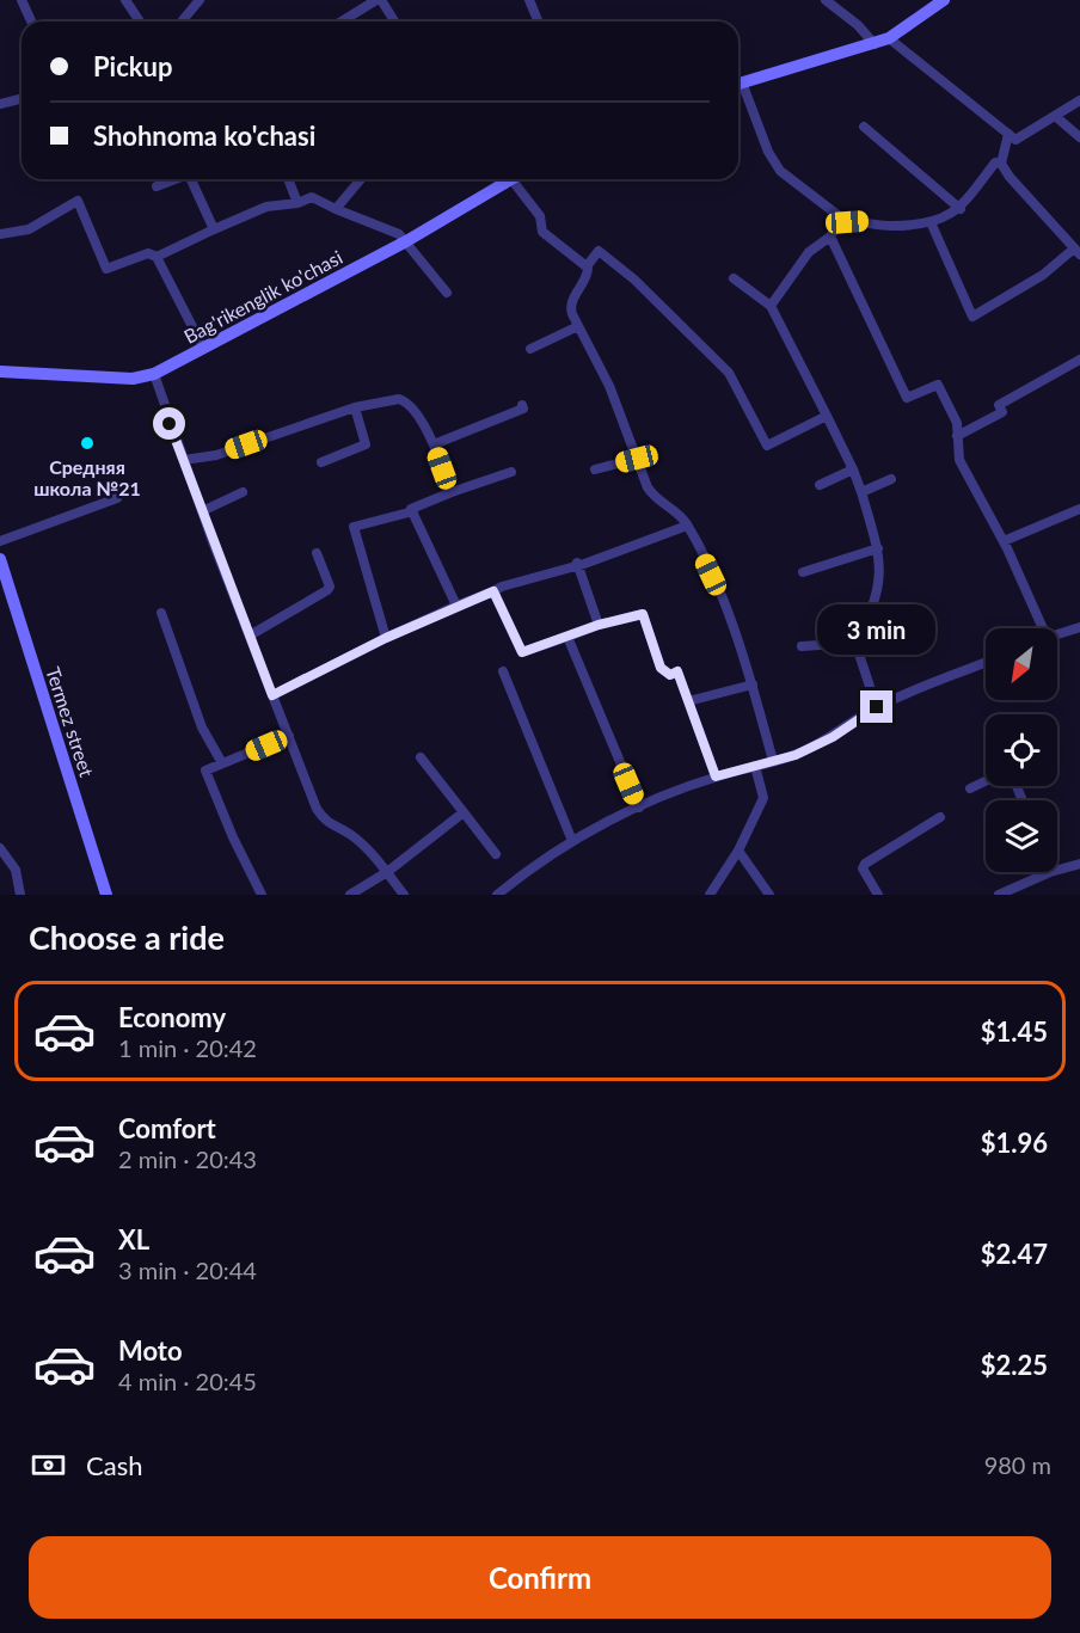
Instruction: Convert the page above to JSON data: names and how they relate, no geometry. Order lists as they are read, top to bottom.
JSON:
{
  "streets": {
    "main road": ["Bag'rikenglik ko'chasi", "Termez street"]
  },
  "places": ["Средняя школа №21"],
  "north": "bottom left",
  "page": {
    "banner": ["Pickup", "Shohnoma ko'chasi"],
    "bubble": "3 min",
    "heading": "Choose a ride",
    "list": [
      {
        "name": "Economy",
        "note": "1 min · 20:42",
        "value": "$1.45"
      },
      {
        "name": "Comfort",
        "note": "2 min · 20:43",
        "value": "$1.96"
      },
      {
        "name": "XL",
        "note": "3 min · 20:44",
        "value": "$2.47"
      },
      {
        "name": "Moto",
        "note": "4 min · 20:45",
        "value": "$2.25"
      }
    ],
    "pay": ["Cash", "980 m"],
    "buttons": "Confirm"
  }
}
